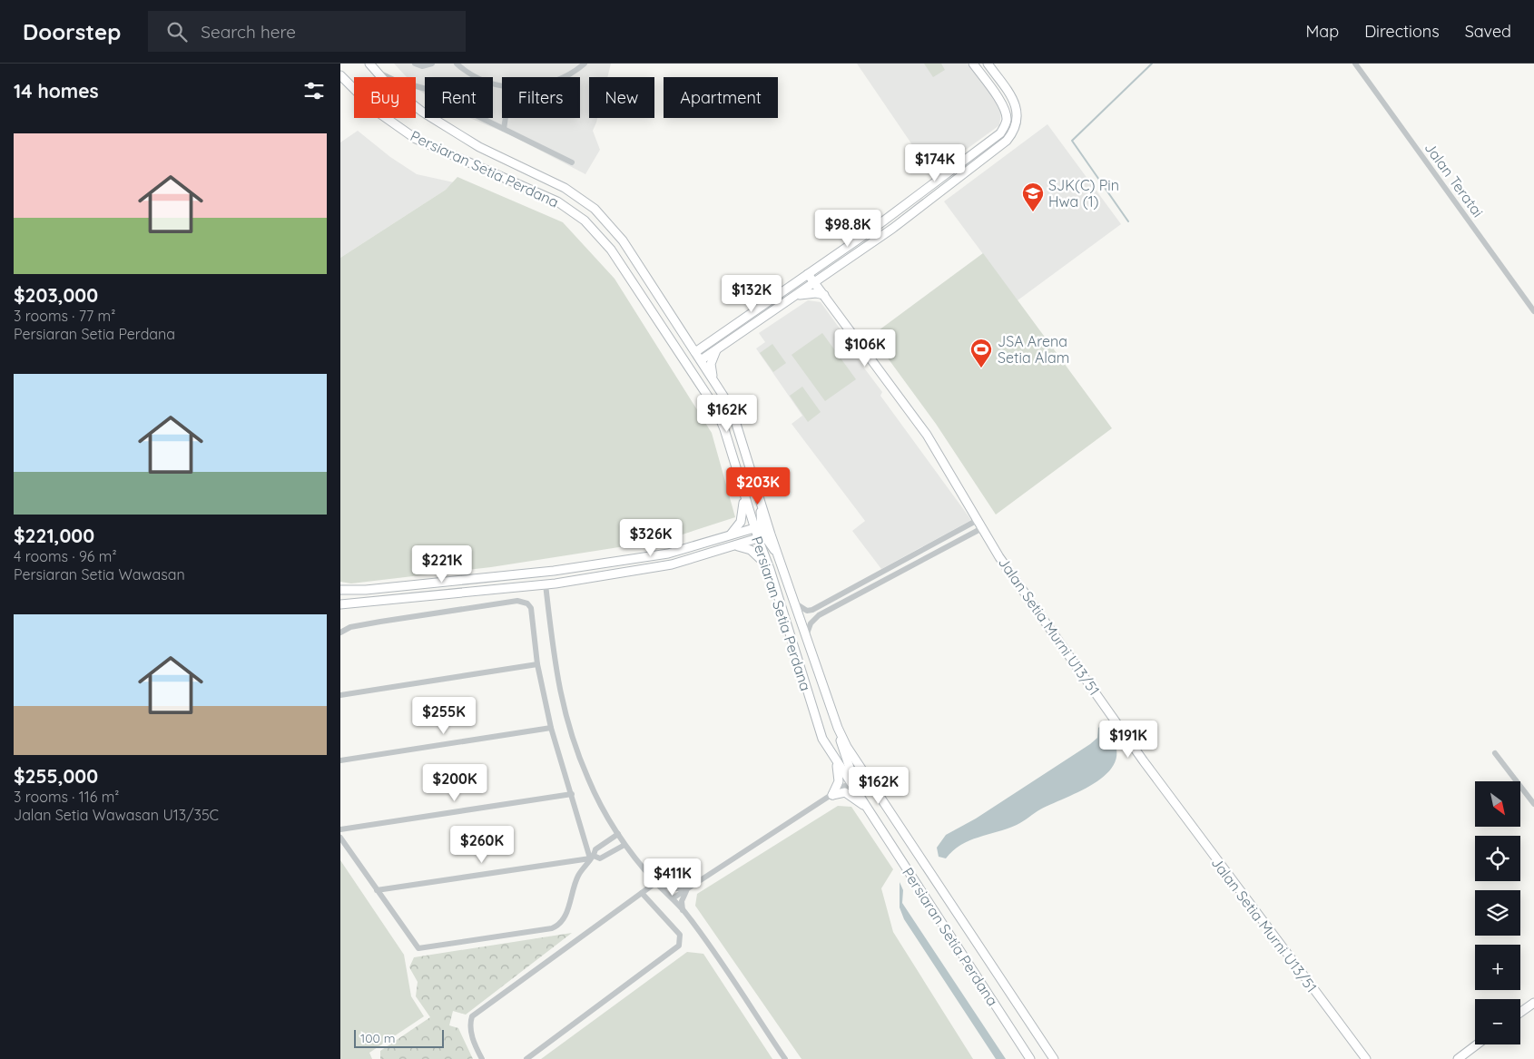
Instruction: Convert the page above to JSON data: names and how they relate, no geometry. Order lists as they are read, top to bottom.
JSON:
{
  "streets": {
    "main road": ["Persiaran Setia Perdana", "Jalan Setia Murni U13/51"],
    "street": ["Jalan Teratai"]
  },
  "places": {
    "school or university": ["SJK(C) Pin Hwa (1)"],
    "sports": ["JSA Arena Setia Alam"]
  },
  "scale_bar": "100 m",
  "north": "bottom right",
  "page": {
    "header": "Doorstep",
    "search": "Search here",
    "nav": ["Map", "Directions", "Saved"],
    "heading": "14 homes",
    "chip": [
      "Buy",
      "Rent",
      "Filters",
      "New",
      "Apartment"
    ],
    "list": [
      {
        "name": "$203,000",
        "note": "3 rooms · 77 m² · Persiaran Setia Perdana"
      },
      {
        "name": "$221,000",
        "note": "4 rooms · 96 m² · Persiaran Setia Wawasan"
      },
      {
        "name": "$255,000",
        "note": "3 rooms · 116 m² · Jalan Setia Wawasan U13/35C"
      }
    ],
    "price": [
      "$174K",
      "$98.8K",
      "$132K",
      "$106K",
      "$162K",
      "$203K",
      "$326K",
      "$221K",
      "$255K",
      "$191K",
      "$200K",
      "$162K",
      "$260K",
      "$411K"
    ],
    "map_buttons": ["+", "−"],
    "scale": "100 m"
  }
}
